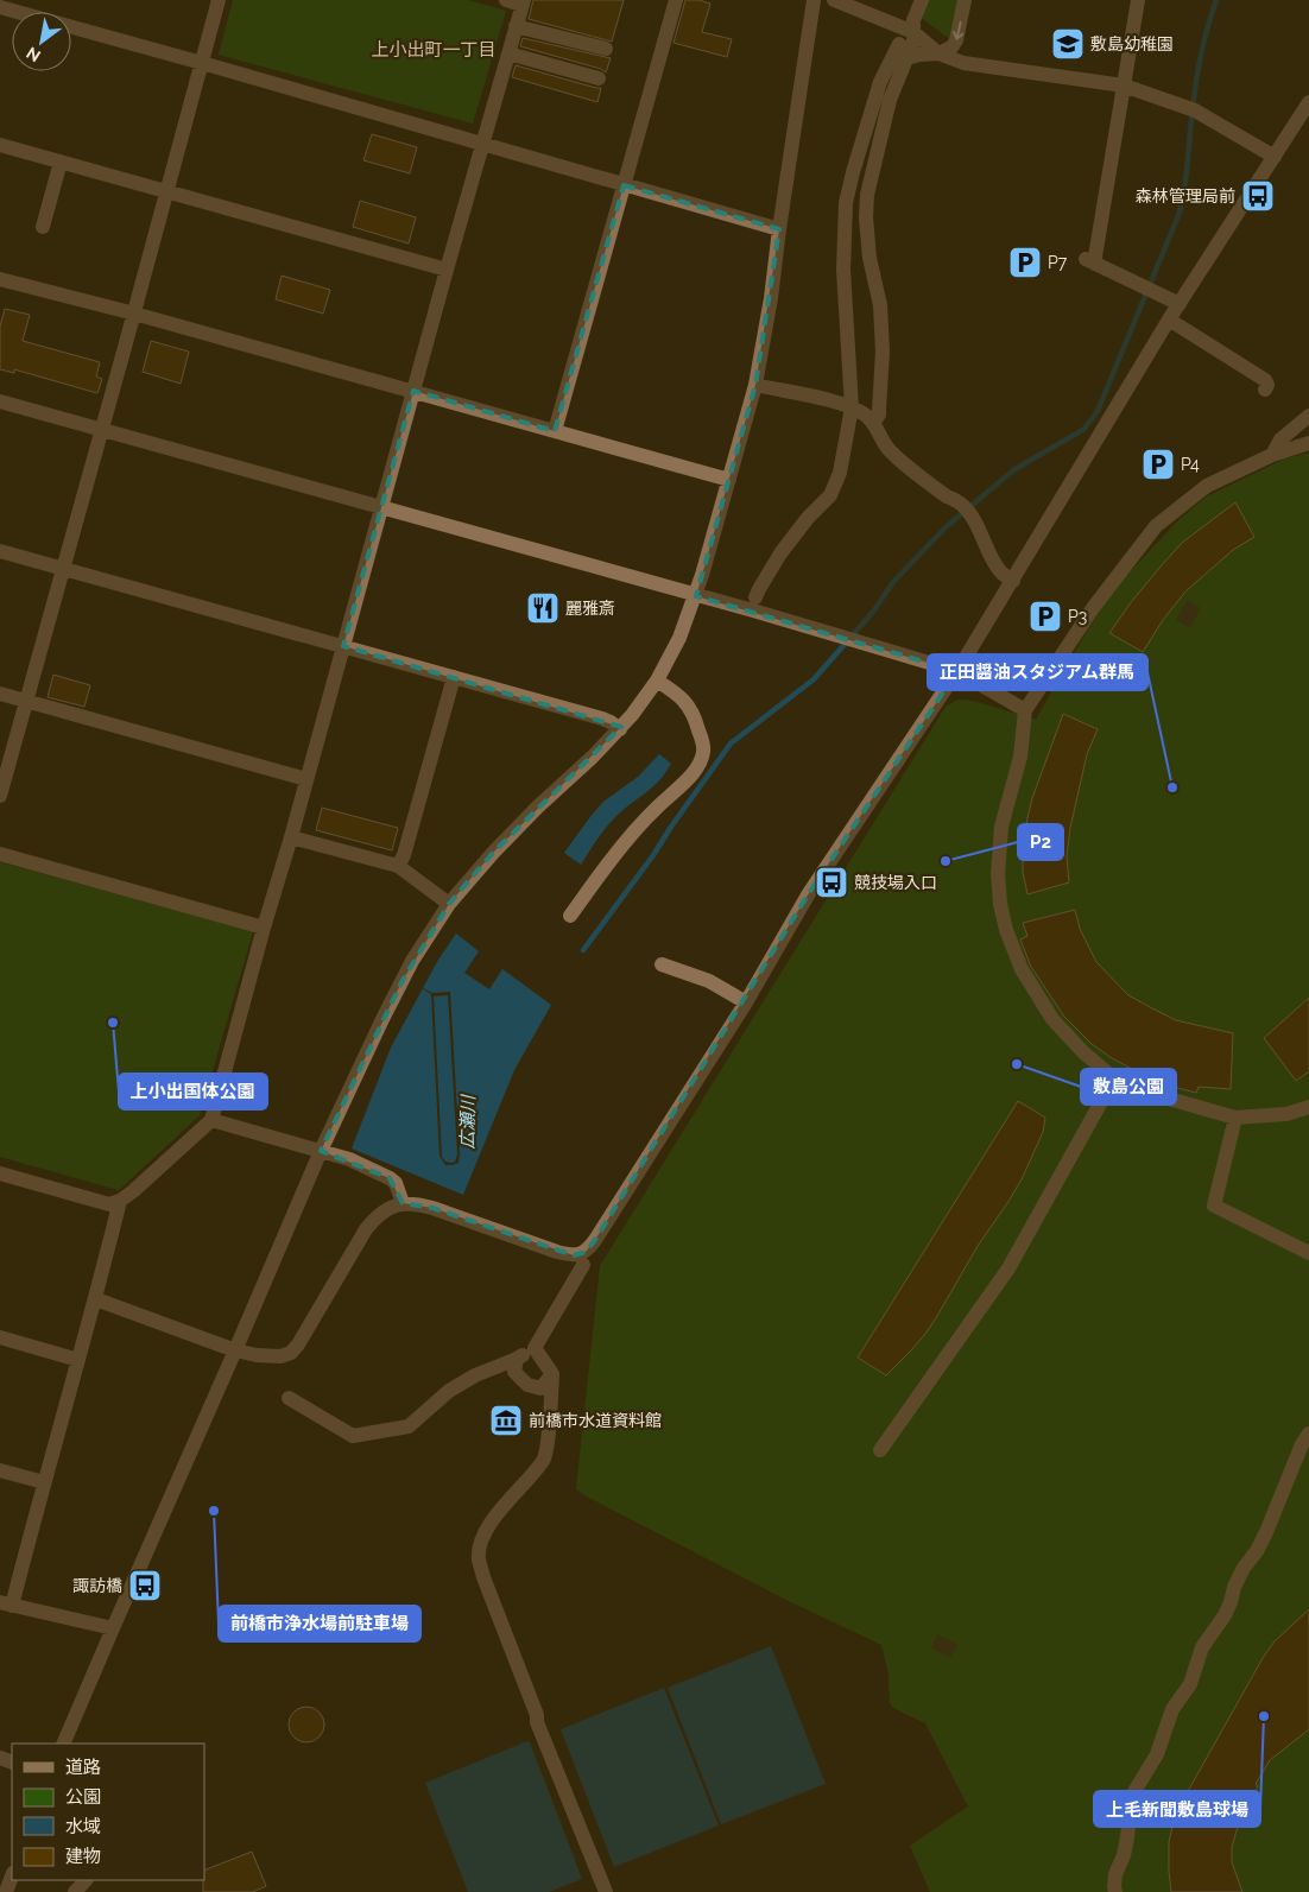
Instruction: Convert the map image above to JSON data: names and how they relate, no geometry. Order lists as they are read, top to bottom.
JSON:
{
  "districts": ["上小出町一丁目"],
  "water": ["広瀬川"],
  "places": {
    "school or university": ["敷島幼稚園"],
    "bus stop": ["森林管理局前", "競技場入口", "諏訪橋"],
    "parking": ["P7", "P4", "P3"],
    "restaurant": ["麗雅斎"],
    "other": [
      "正田醤油スタジアム群馬",
      "P2",
      "上小出国体公園",
      "敷島公園",
      "前橋市浄水場前駐車場",
      "上毛新聞敷島球場"
    ],
    "museum": ["前橋市水道資料館"]
  },
  "legend": [
    "道路",
    "公園",
    "水域",
    "建物"
  ],
  "north": "bottom left"
}
